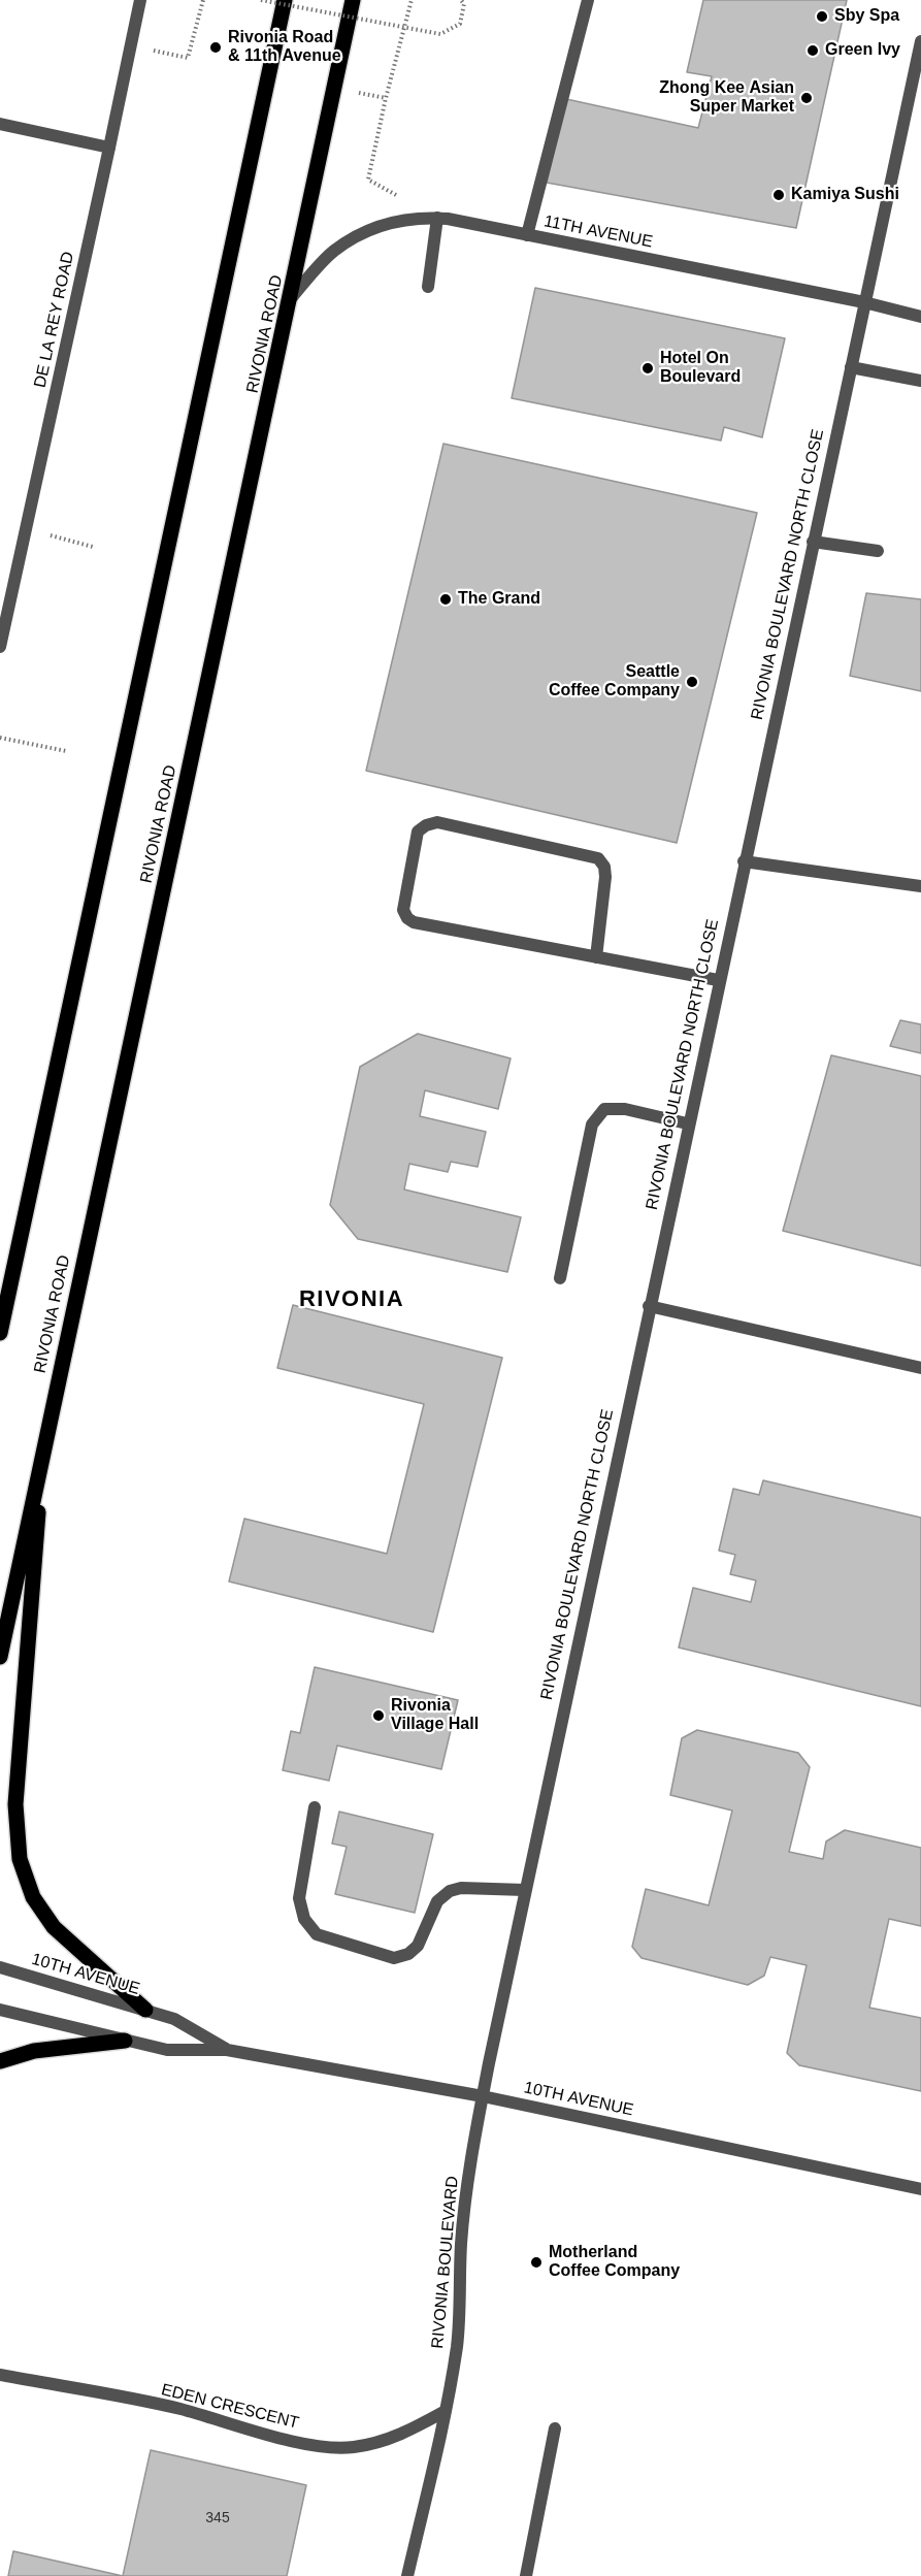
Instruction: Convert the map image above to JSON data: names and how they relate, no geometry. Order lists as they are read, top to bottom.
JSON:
{
  "streets": {
    "main road": ["RIVONIA ROAD"],
    "street": [
      "11TH AVENUE",
      "DE LA REY ROAD",
      "RIVONIA BOULEVARD NORTH CLOSE",
      "10TH AVENUE",
      "RIVONIA BOULEVARD",
      "EDEN CRESCENT"
    ]
  },
  "crossings": [
    ["11TH AVENUE", "RIVONIA ROAD"],
    ["11TH AVENUE", "RIVONIA BOULEVARD NORTH CLOSE"],
    ["RIVONIA BOULEVARD NORTH CLOSE", "10TH AVENUE"],
    ["RIVONIA BOULEVARD NORTH CLOSE", "RIVONIA BOULEVARD"],
    ["10TH AVENUE", "RIVONIA BOULEVARD"],
    ["RIVONIA BOULEVARD", "EDEN CRESCENT"]
  ],
  "districts": ["RIVONIA"],
  "places": [
    "Sby Spa",
    "Rivonia Road & 11th Avenue",
    "Green Ivy",
    "Zhong Kee Asian Super Market",
    "Kamiya Sushi",
    "Hotel On Boulevard",
    "The Grand",
    "Seattle Coffee Company",
    "Rivonia Village Hall",
    "Motherland Coffee Company"
  ],
  "house_numbers": ["345"]
}
